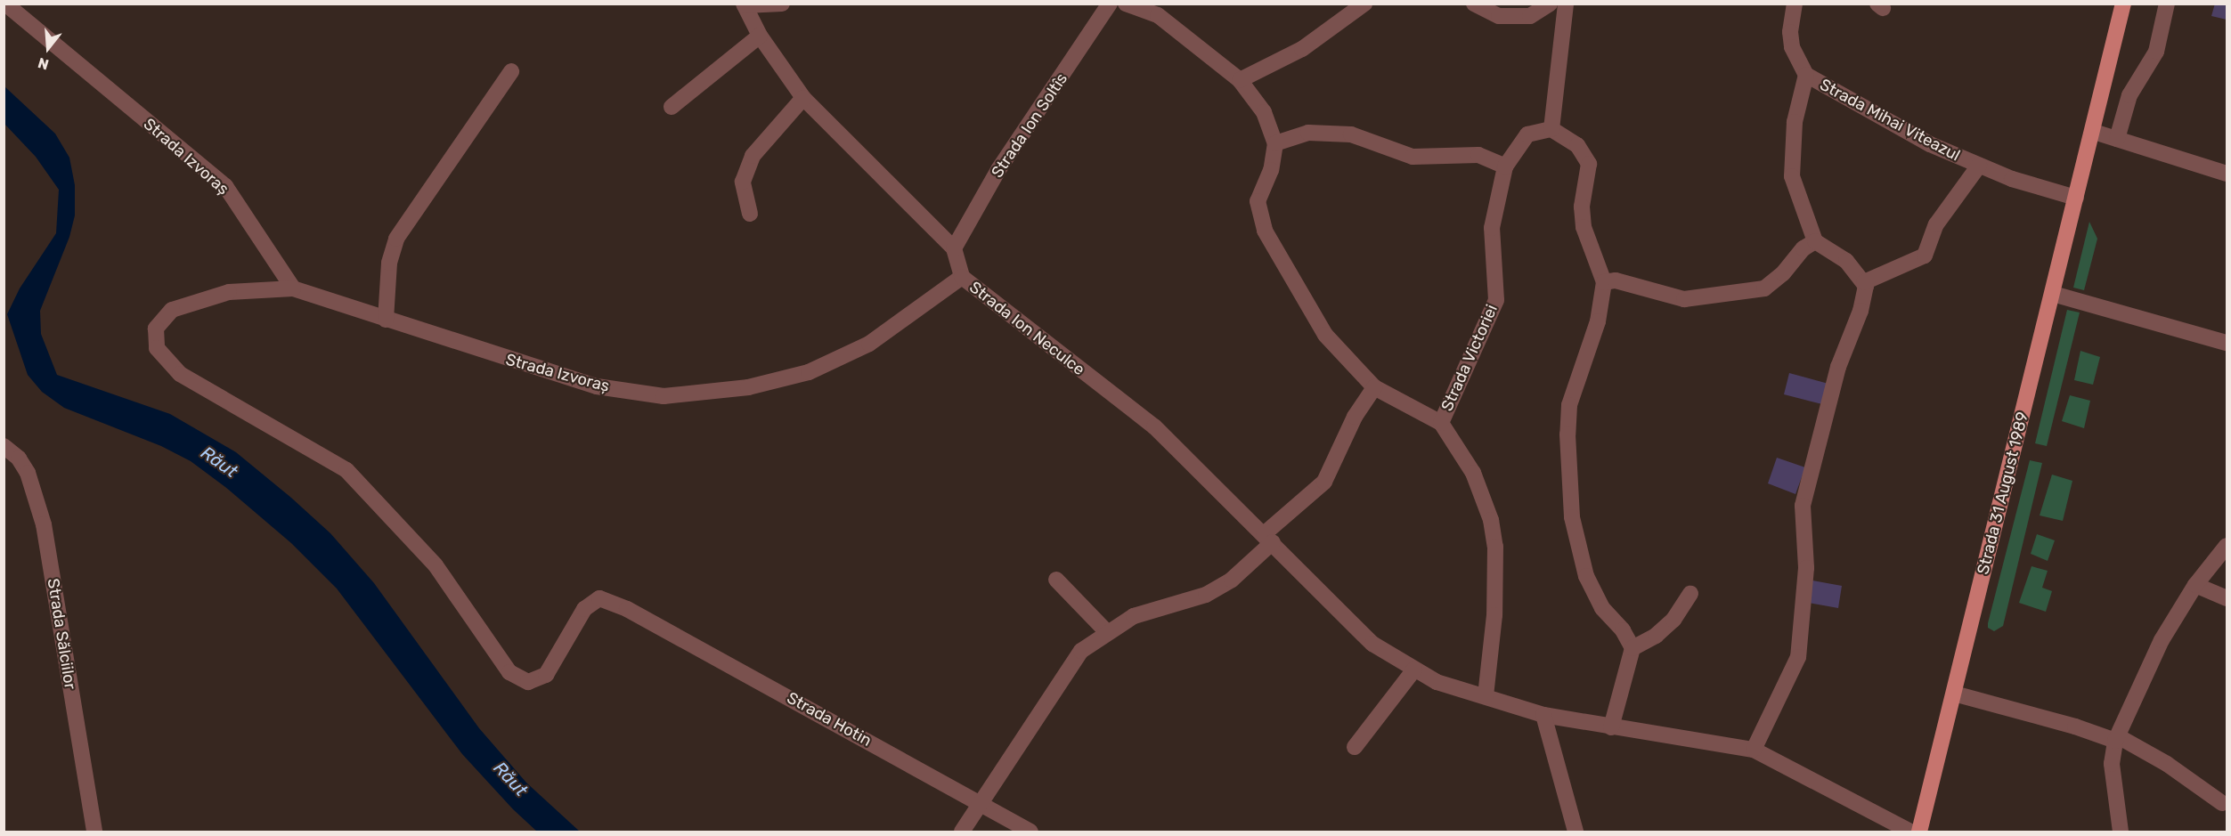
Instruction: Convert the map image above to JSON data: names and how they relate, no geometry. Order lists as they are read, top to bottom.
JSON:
{
  "streets": {
    "main road": ["Strada 31 August 1989"],
    "street": [
      "Strada Mihai Viteazul",
      "Strada Ion Soltîs",
      "Strada Izvoraș",
      "Strada Ion Neculce",
      "Strada Victoriei",
      "Strada Sălciilor",
      "Strada Hotin"
    ]
  },
  "crossings": [
    ["Strada Mihai Viteazul", "Strada 31 August 1989"],
    ["Strada Ion Soltîs", "Strada Ion Neculce"],
    ["Strada Izvoraș", "Strada Ion Neculce"],
    ["Strada Izvoraș", "Strada Hotin"]
  ],
  "water": ["Răut"],
  "north": "bottom"
}
